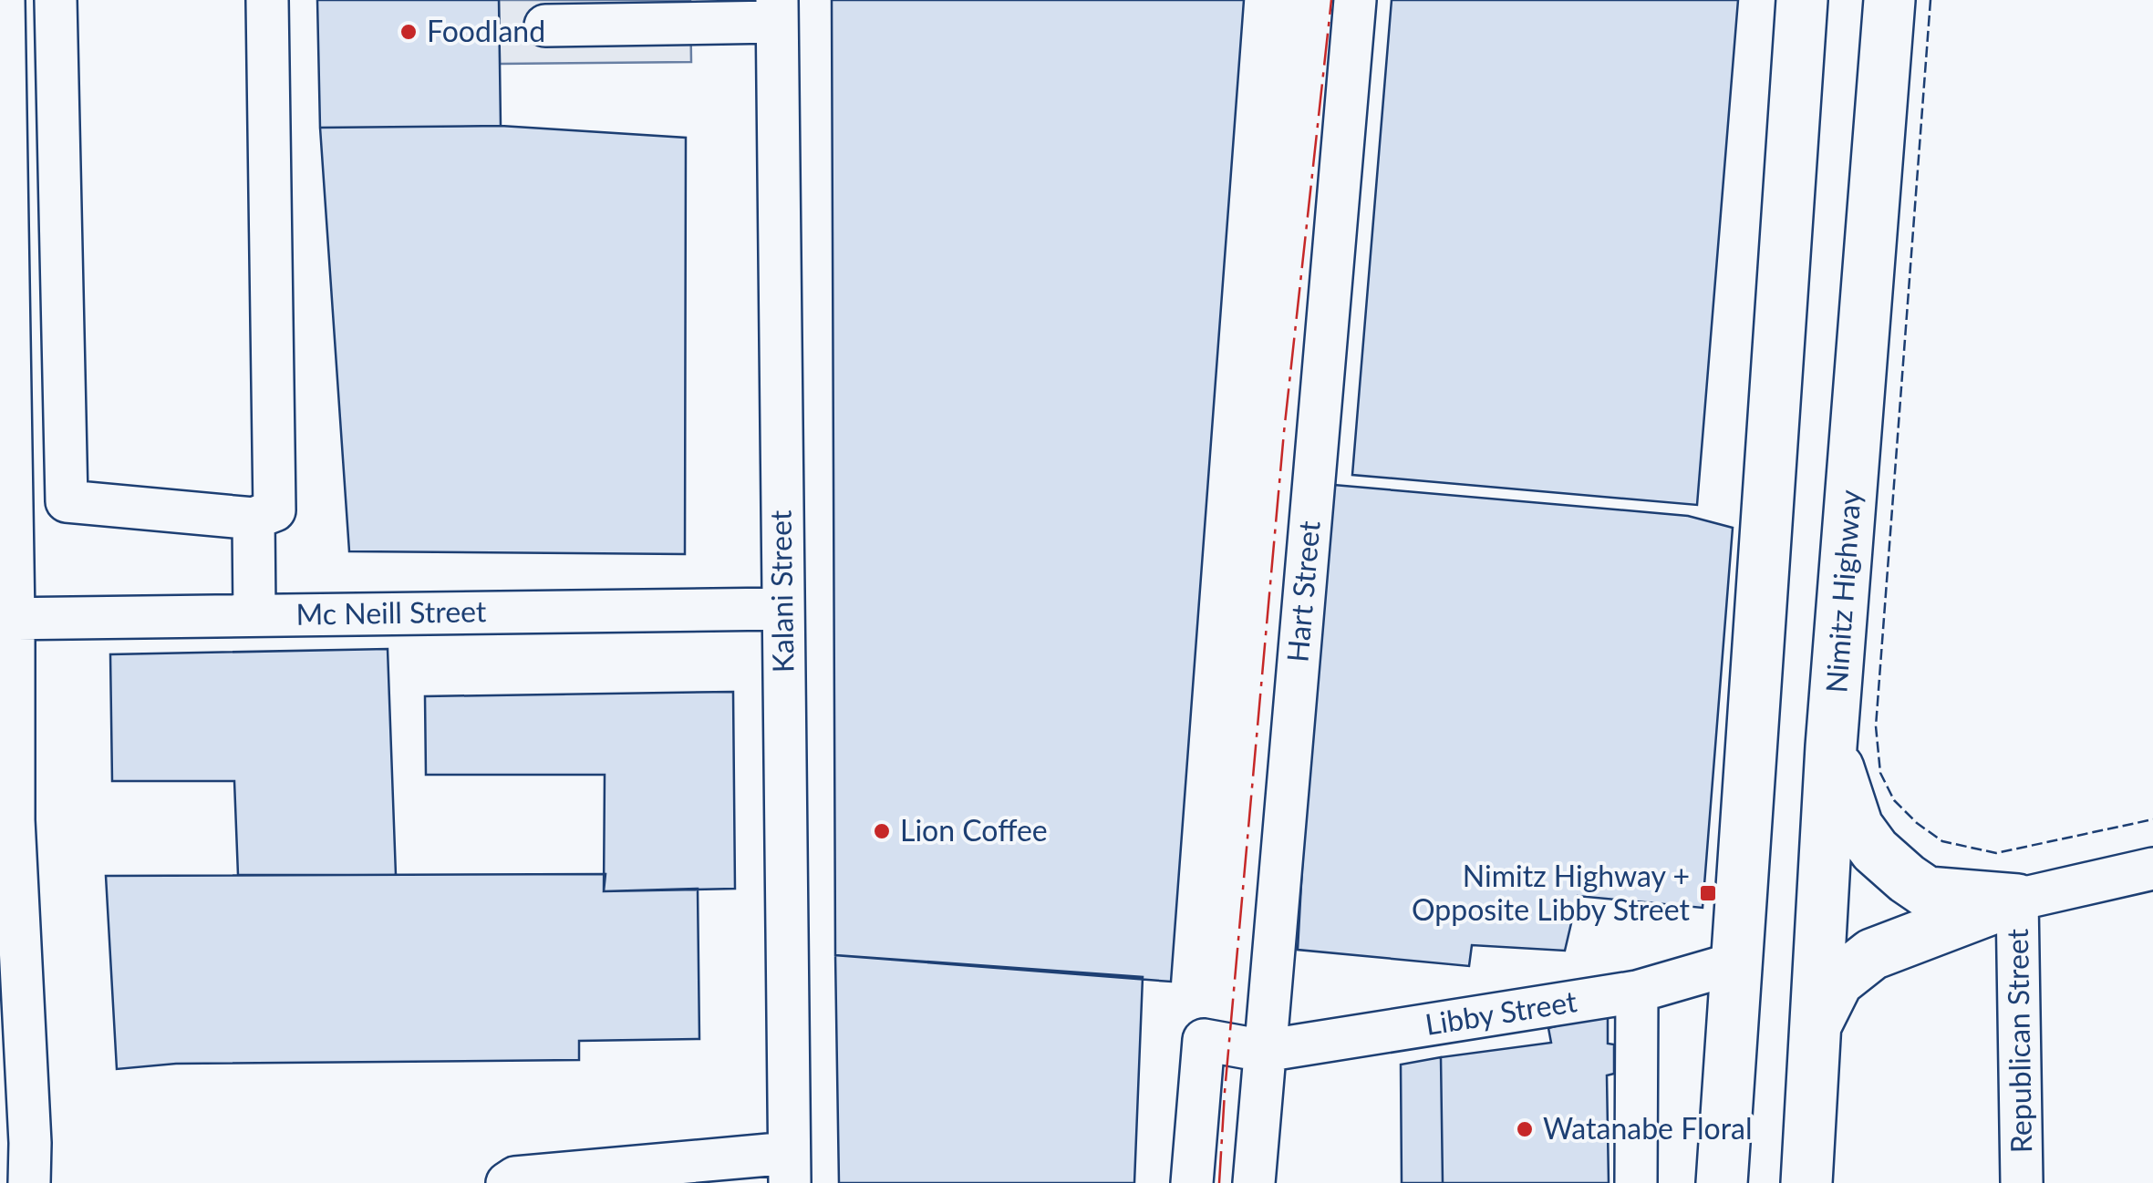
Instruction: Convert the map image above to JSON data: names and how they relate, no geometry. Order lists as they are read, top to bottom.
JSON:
{
  "streets": {
    "main road": ["Nimitz Highway"],
    "street": [
      "Kalani Street",
      "Hart Street",
      "Mc Neill Street",
      "Libby Street",
      "Republican Street"
    ]
  },
  "crossings": [
    ["Kalani Street", "Mc Neill Street"],
    ["Hart Street", "Libby Street"]
  ],
  "places": {
    "other": ["Foodland", "Lion Coffee", "Watanabe Floral"],
    "transit": ["Nimitz Highway + Opposite Libby Street"]
  }
}
